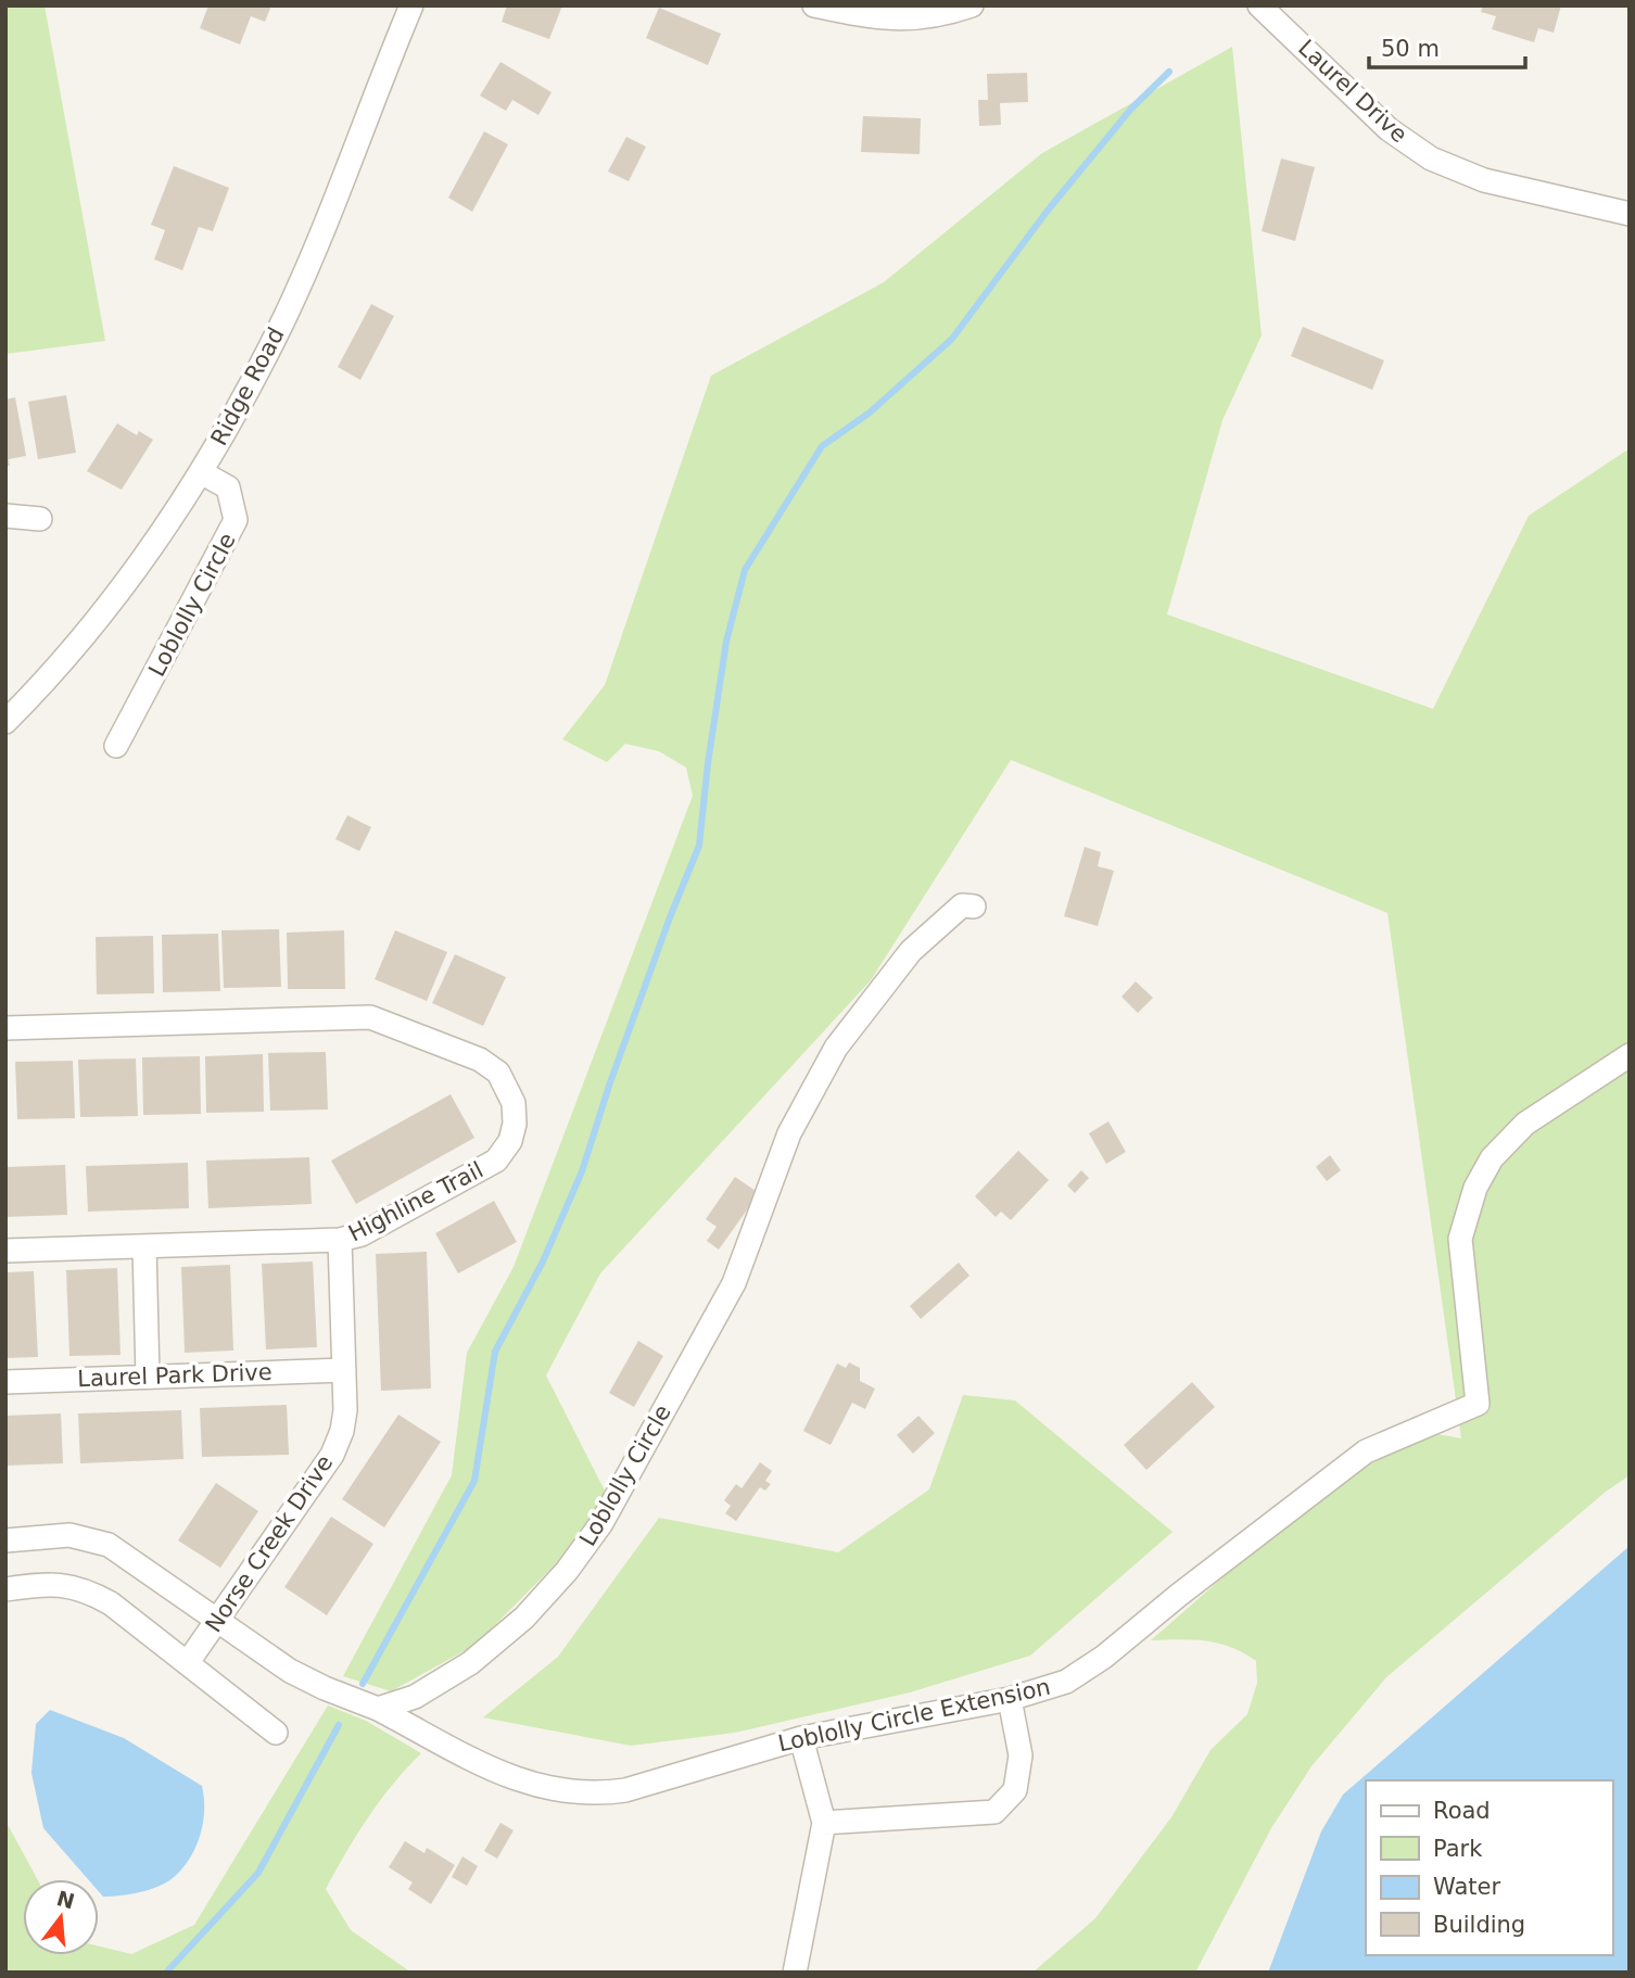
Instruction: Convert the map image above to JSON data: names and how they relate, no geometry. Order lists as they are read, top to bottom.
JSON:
{
  "streets": {
    "street": [
      "Laurel Drive",
      "Ridge Road",
      "Loblolly Circle",
      "Highline Trail",
      "Laurel Park Drive",
      "Norse Creek Drive",
      "Loblolly Circle Extension"
    ]
  },
  "crossings": [
    ["Ridge Road", "Loblolly Circle"],
    ["Loblolly Circle", "Loblolly Circle Extension"],
    ["Highline Trail", "Norse Creek Drive"],
    ["Laurel Park Drive", "Norse Creek Drive"]
  ],
  "legend": [
    "Road",
    "Park",
    "Water",
    "Building"
  ],
  "scale_bar": "50 m",
  "north": "top"
}
